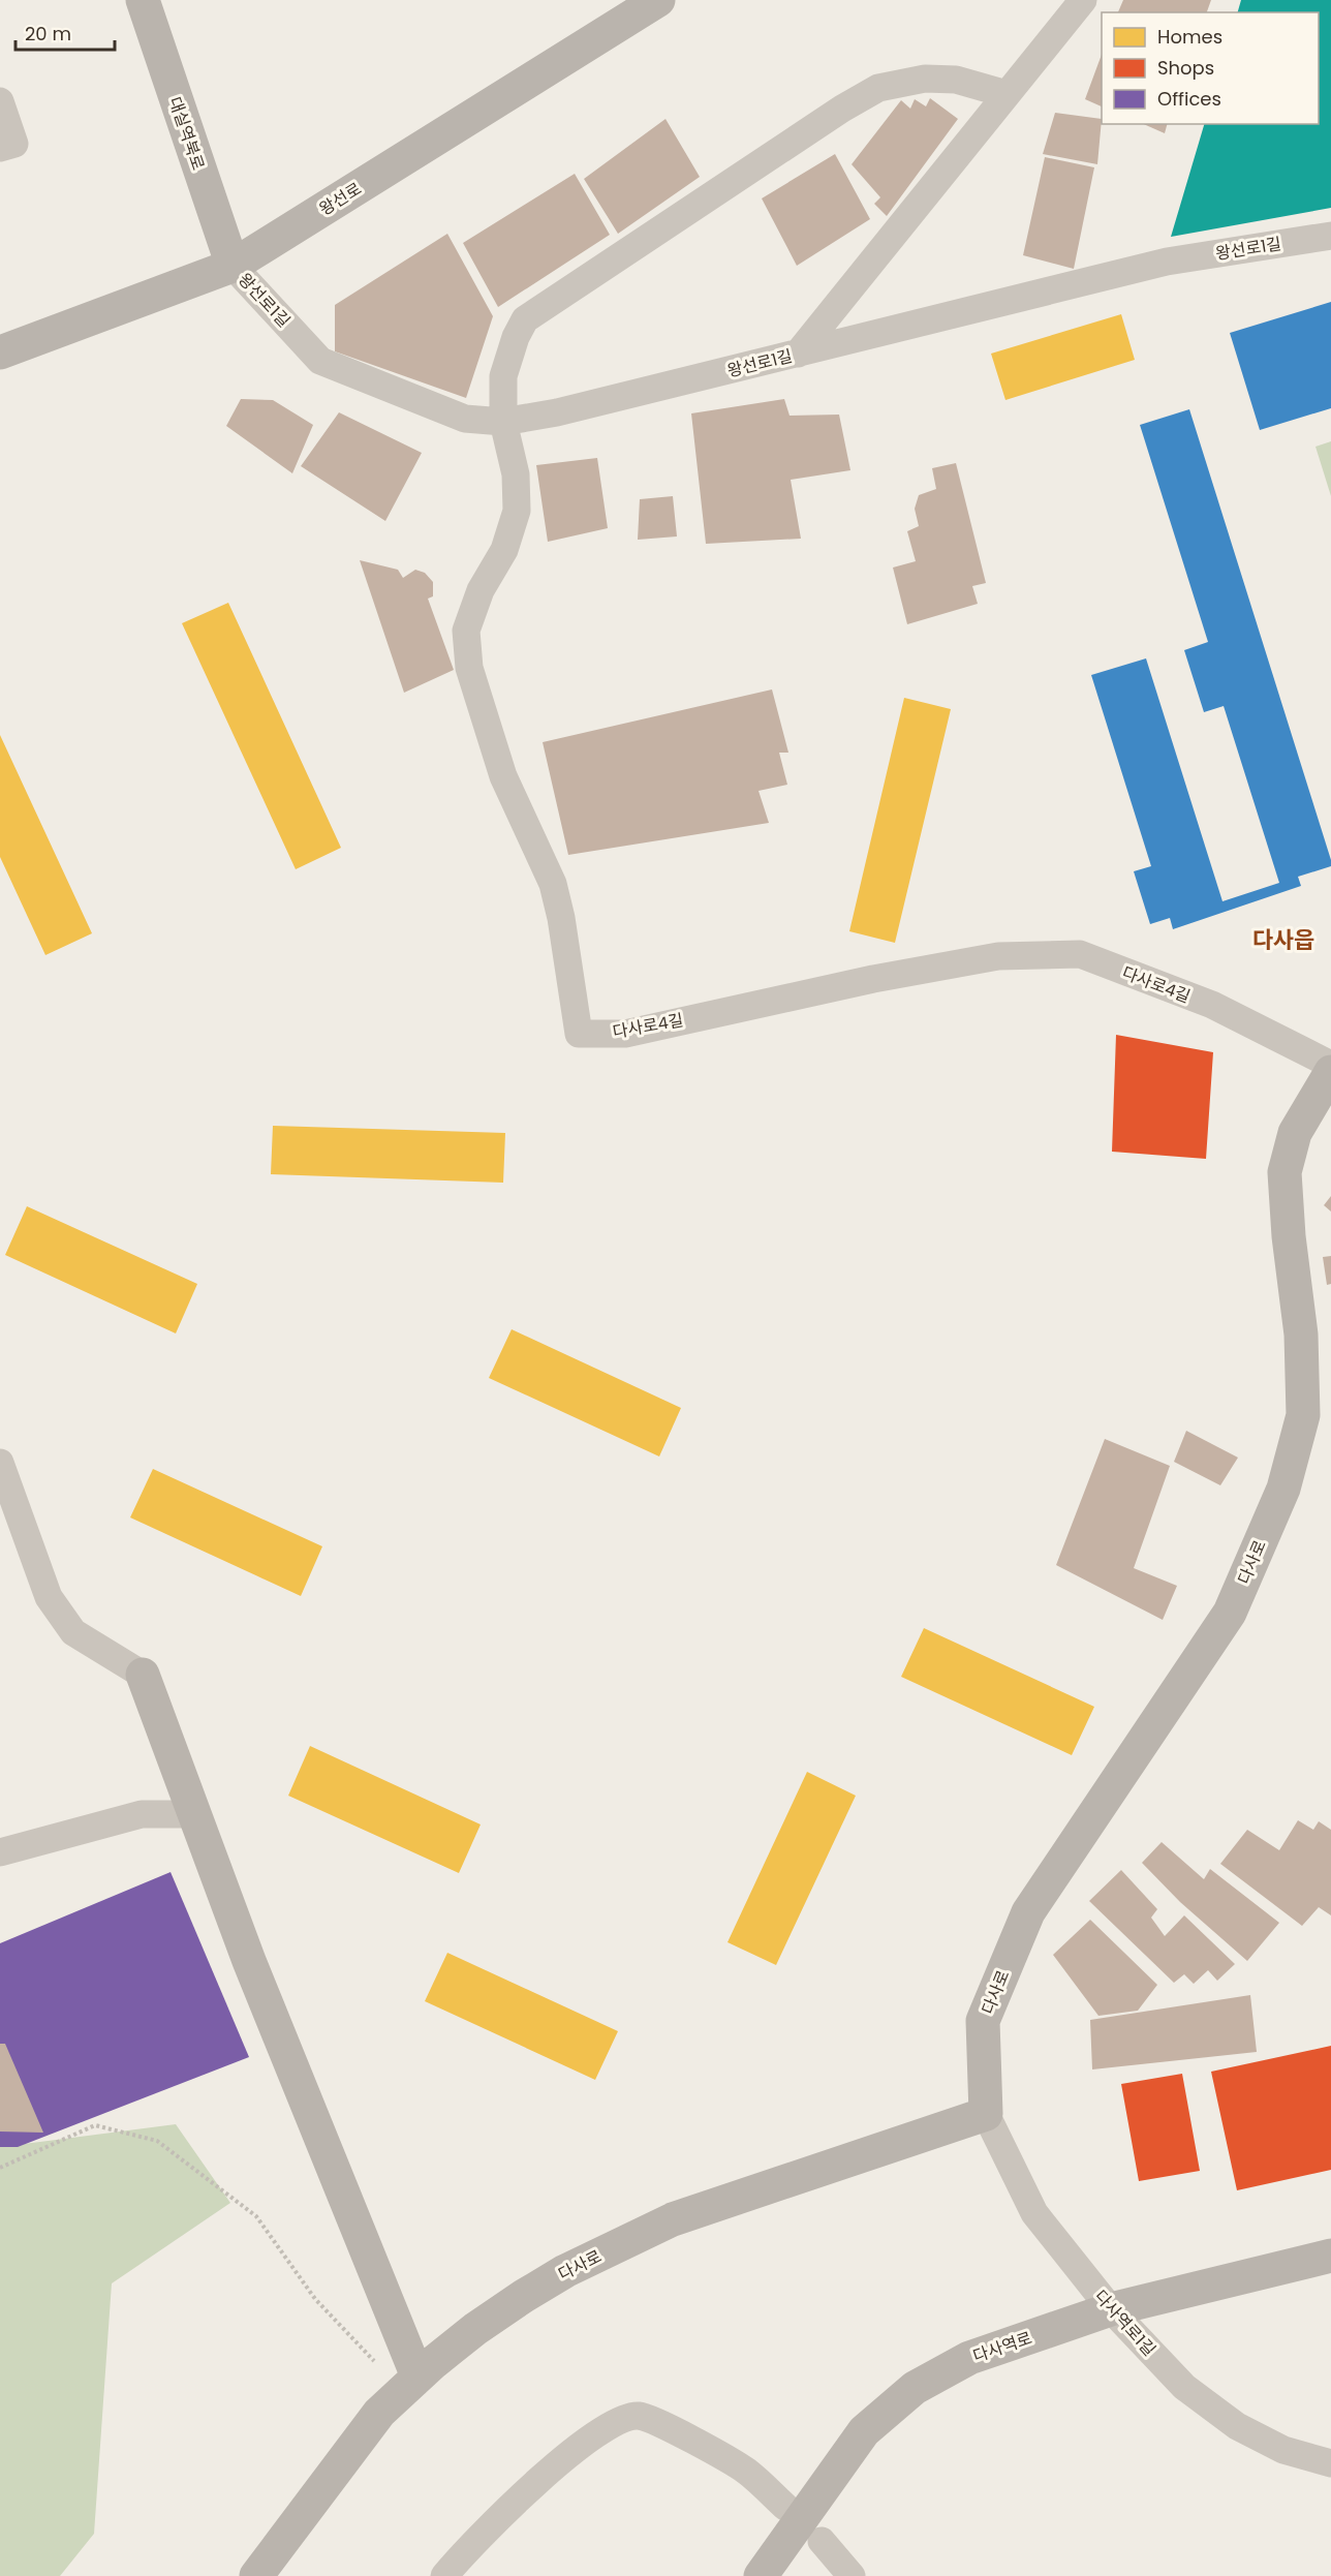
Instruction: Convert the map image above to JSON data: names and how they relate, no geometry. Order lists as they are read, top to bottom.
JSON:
{
  "streets": {
    "street": [
      "대실역북로",
      "왕선로",
      "왕선로1길",
      "다사로4길",
      "다사로",
      "다사역로1길",
      "다사역로"
    ]
  },
  "crossings": [
    ["대실역북로", "왕선로"],
    ["대실역북로", "왕선로1길"],
    ["왕선로", "왕선로1길"],
    ["왕선로1길", "다사로4길"],
    ["다사로", "다사역로1길"],
    ["다사역로1길", "다사역로"]
  ],
  "districts": ["다사읍"],
  "legend": ["Homes", "Shops", "Offices"],
  "scale_bar": "20 m"
}
